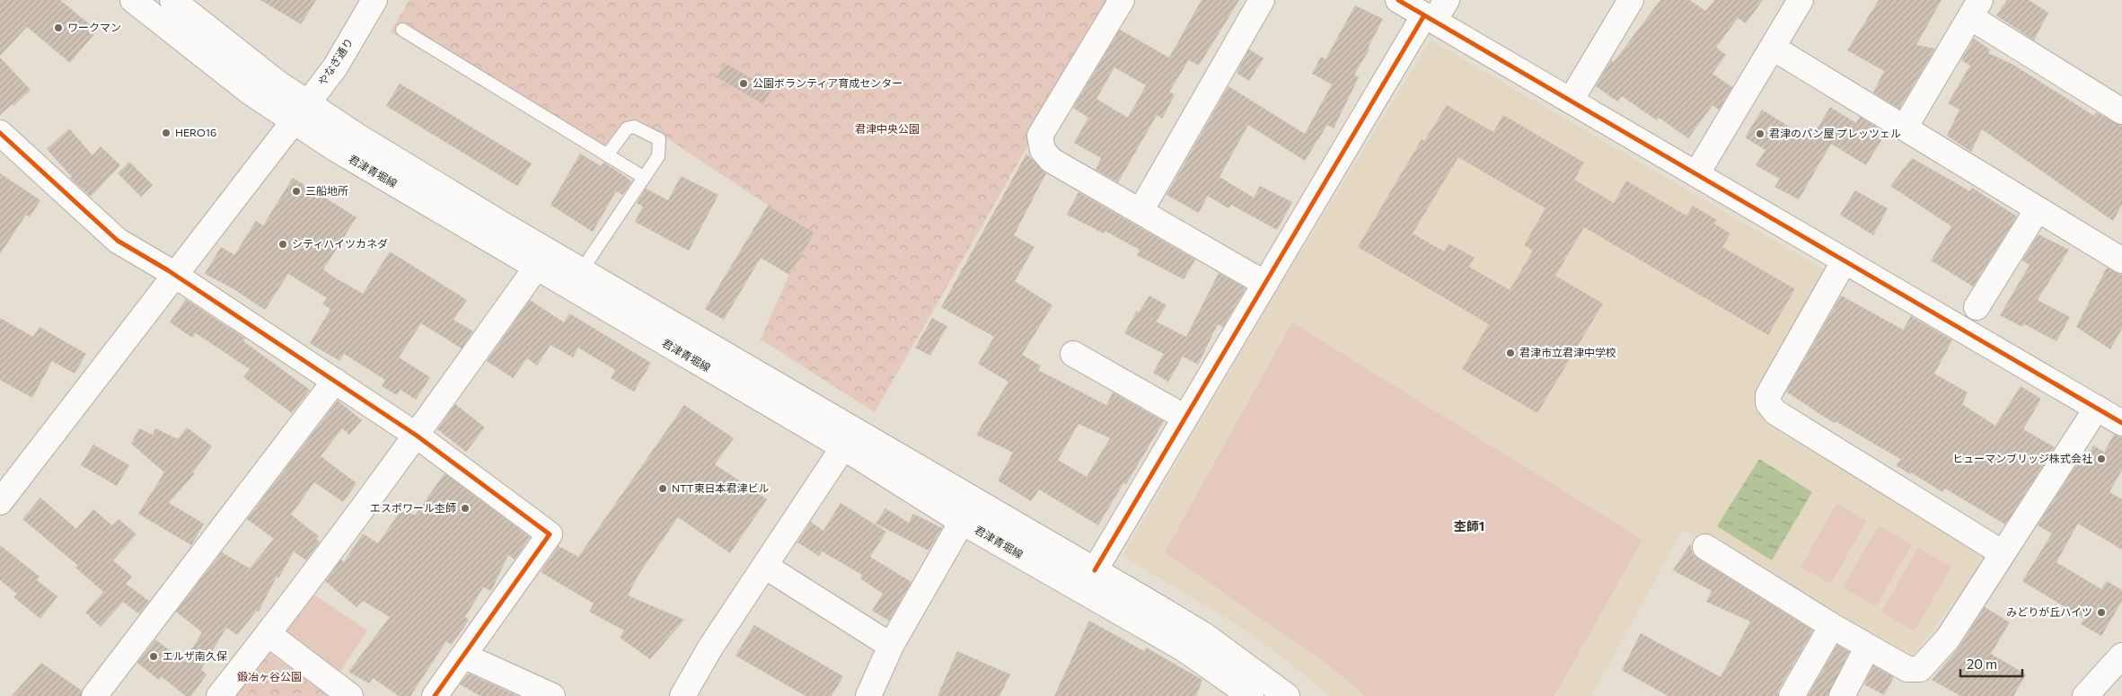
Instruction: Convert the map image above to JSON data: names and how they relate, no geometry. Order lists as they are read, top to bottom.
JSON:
{
  "streets": {
    "street": ["やなぎ通り", "君津青堀線"]
  },
  "crossings": [
    ["やなぎ通り", "君津青堀線"]
  ],
  "districts": ["杢師1"],
  "parks": ["君津中央公園", "鍛冶ヶ谷公園"],
  "places": [
    "ワークマン",
    "公園ボランティア育成センター",
    "HERO16",
    "君津のパン屋 プレッツェル",
    "三船地所",
    "シティハイツカネダ",
    "君津市立君津中学校",
    "ヒューマンブリッジ株式会社",
    "NTT東日本君津ビル",
    "エスポワール杢師",
    "みどりが丘ハイツ",
    "エルザ南久保"
  ],
  "scale_bar": "20 m"
}
